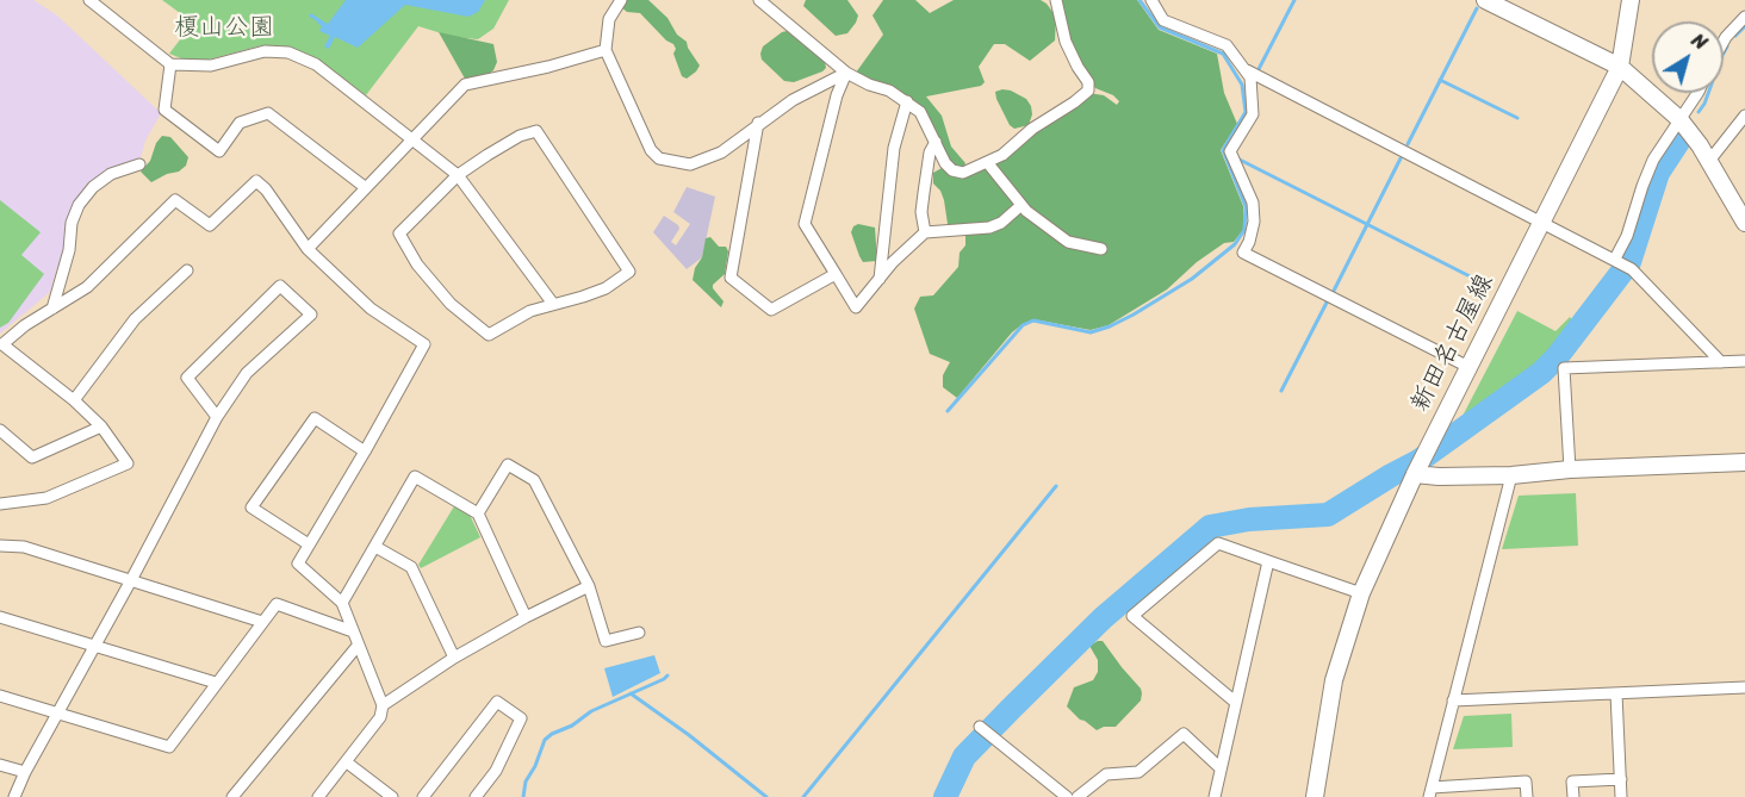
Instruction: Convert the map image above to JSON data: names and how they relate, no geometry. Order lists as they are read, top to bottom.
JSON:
{
  "streets": {
    "main road": ["新田名古屋線"]
  },
  "parks": ["榎山公園"],
  "north": "top right"
}
